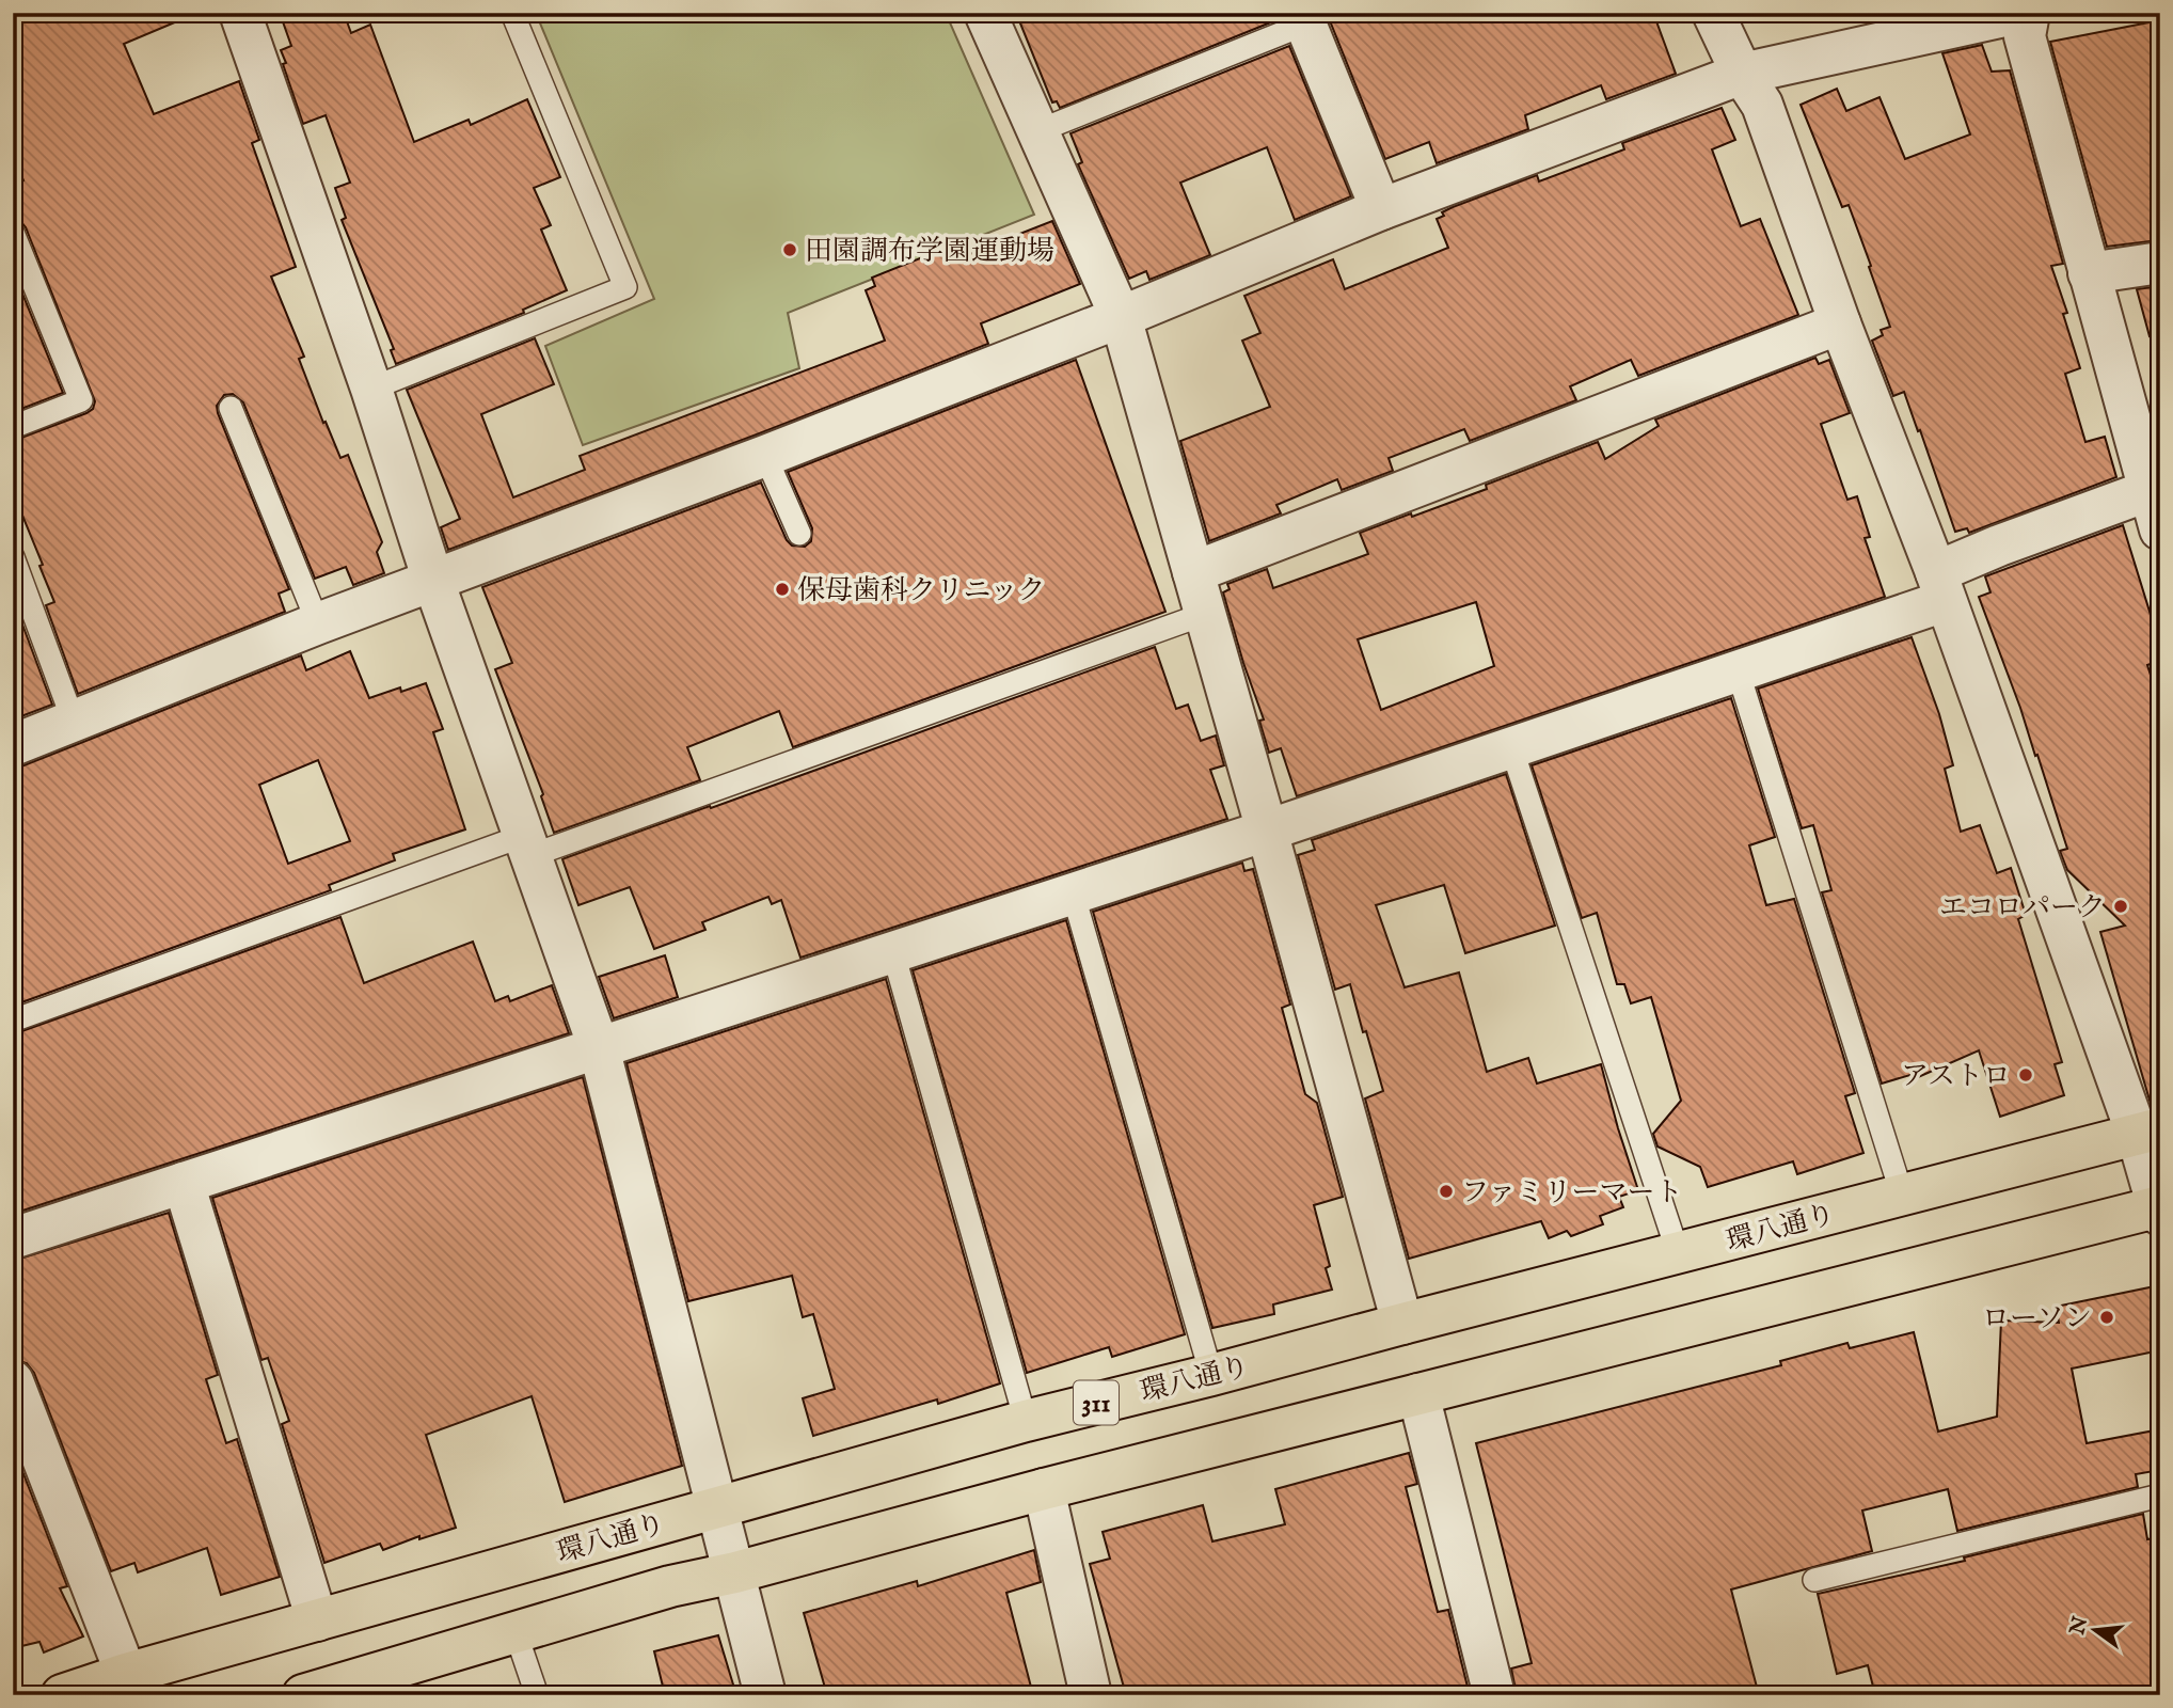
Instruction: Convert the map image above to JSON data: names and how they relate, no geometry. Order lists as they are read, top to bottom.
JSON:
{
  "streets": {
    "main road": ["環八通り", "311"]
  },
  "places": [
    "田園調布学園運動場",
    "保母歯科クリニック",
    "エコロパーク",
    "アストロ",
    "ファミリーマート",
    "ローソン"
  ],
  "north": "left"
}
